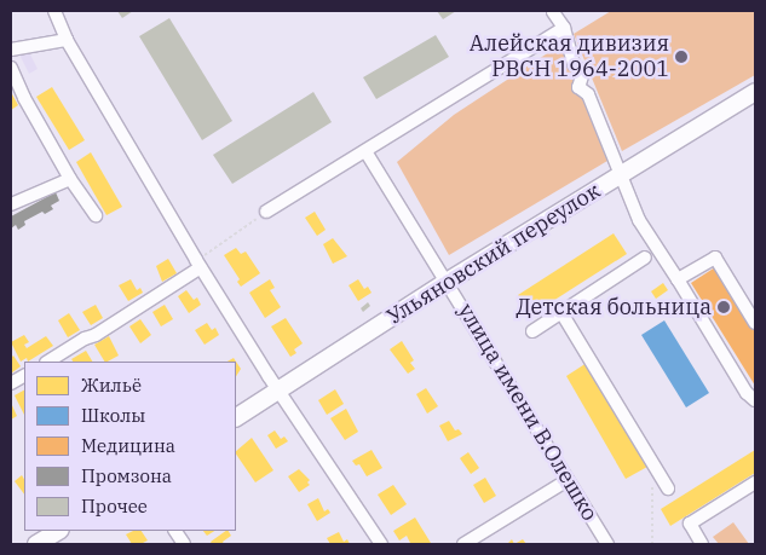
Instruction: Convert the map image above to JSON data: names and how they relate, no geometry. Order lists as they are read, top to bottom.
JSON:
{
  "streets": {
    "main road": ["Ульяновский переулок"],
    "street": ["улица имени В.Олешко"]
  },
  "crossings": [
    ["Ульяновский переулок", "улица имени В.Олешко"]
  ],
  "places": ["Алейская дивизия РВСН 1964-2001", "Детская больница"],
  "legend": [
    "Жильё",
    "Школы",
    "Медицина",
    "Промзона",
    "Прочее"
  ]
}
